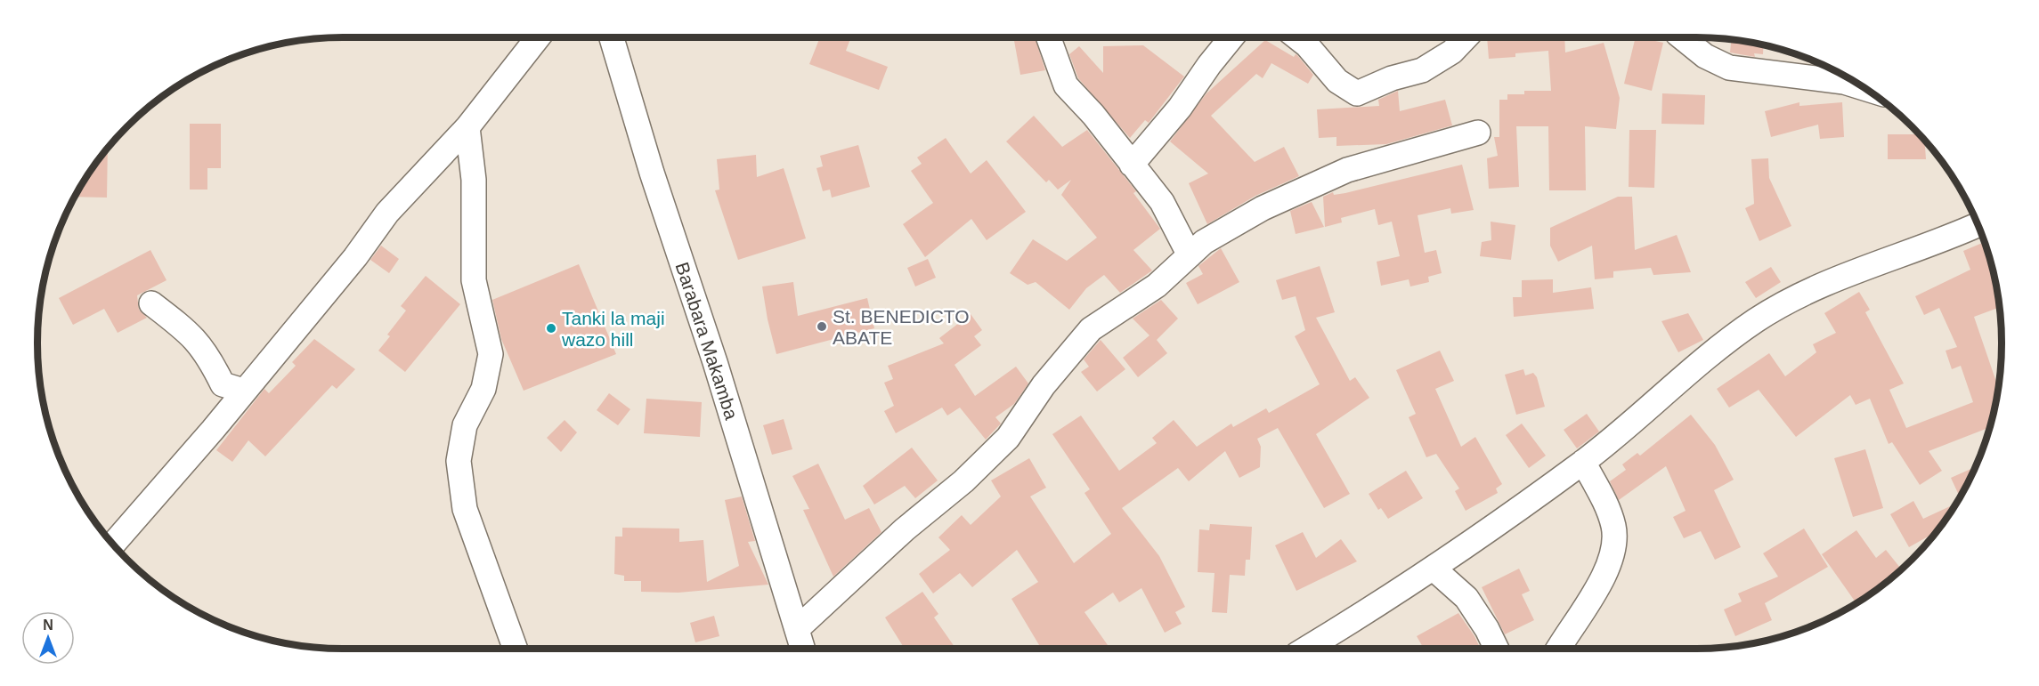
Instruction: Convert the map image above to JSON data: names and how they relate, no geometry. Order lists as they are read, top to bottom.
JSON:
{
  "streets": {
    "street": ["Barabara Makamba"]
  },
  "places": ["St. BENEDICTO ABATE", "Tanki la maji wazo hill"],
  "north": "top"
}
